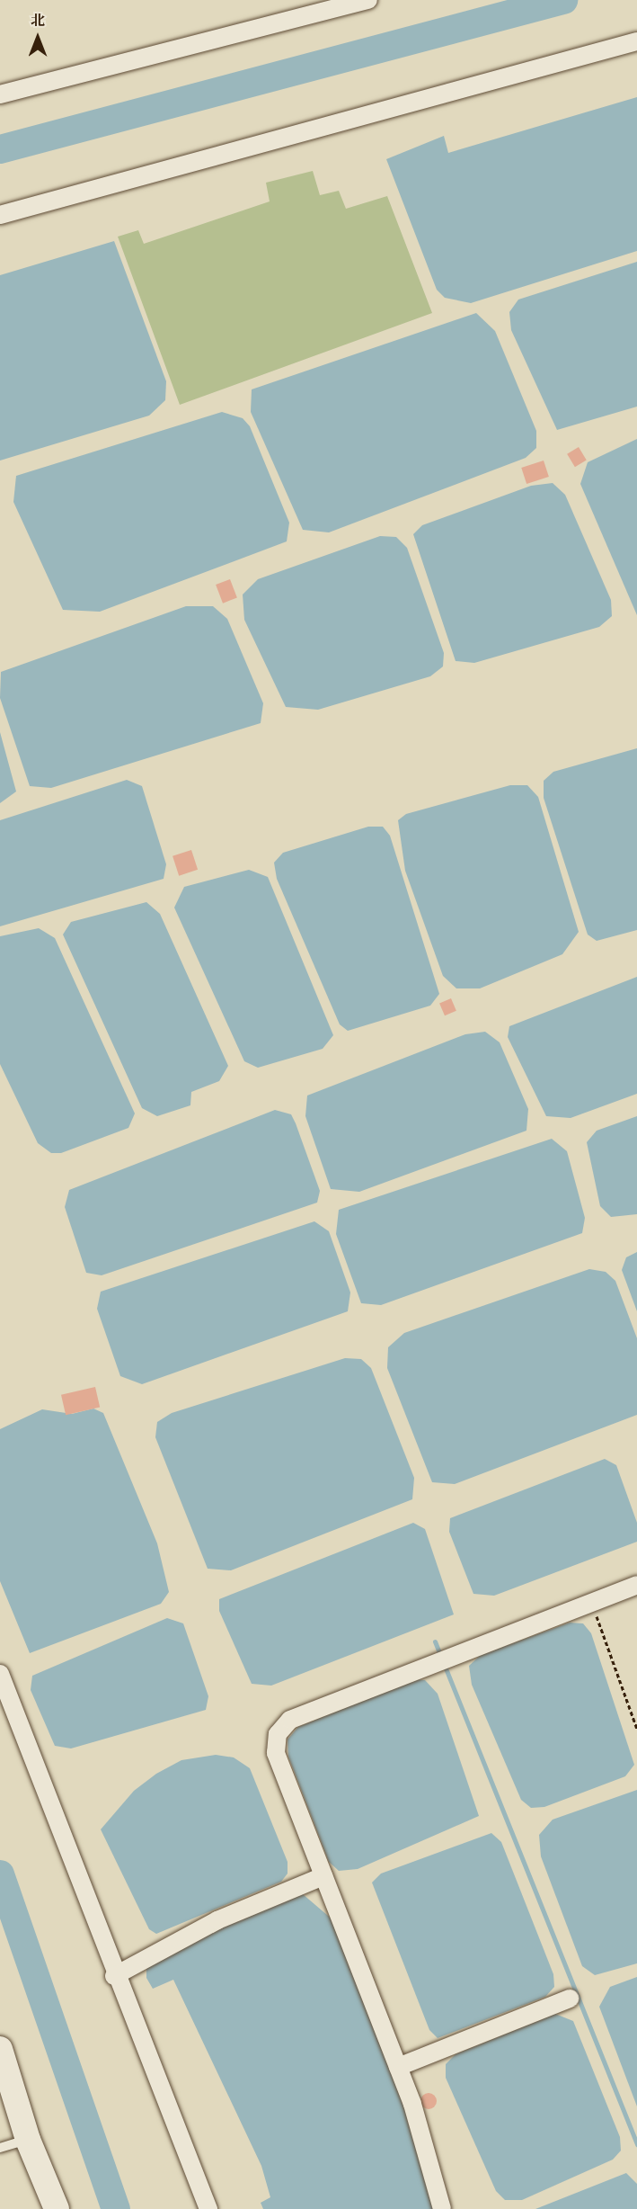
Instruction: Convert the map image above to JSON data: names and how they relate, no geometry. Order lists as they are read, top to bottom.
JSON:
{
  "north": "top"
}
